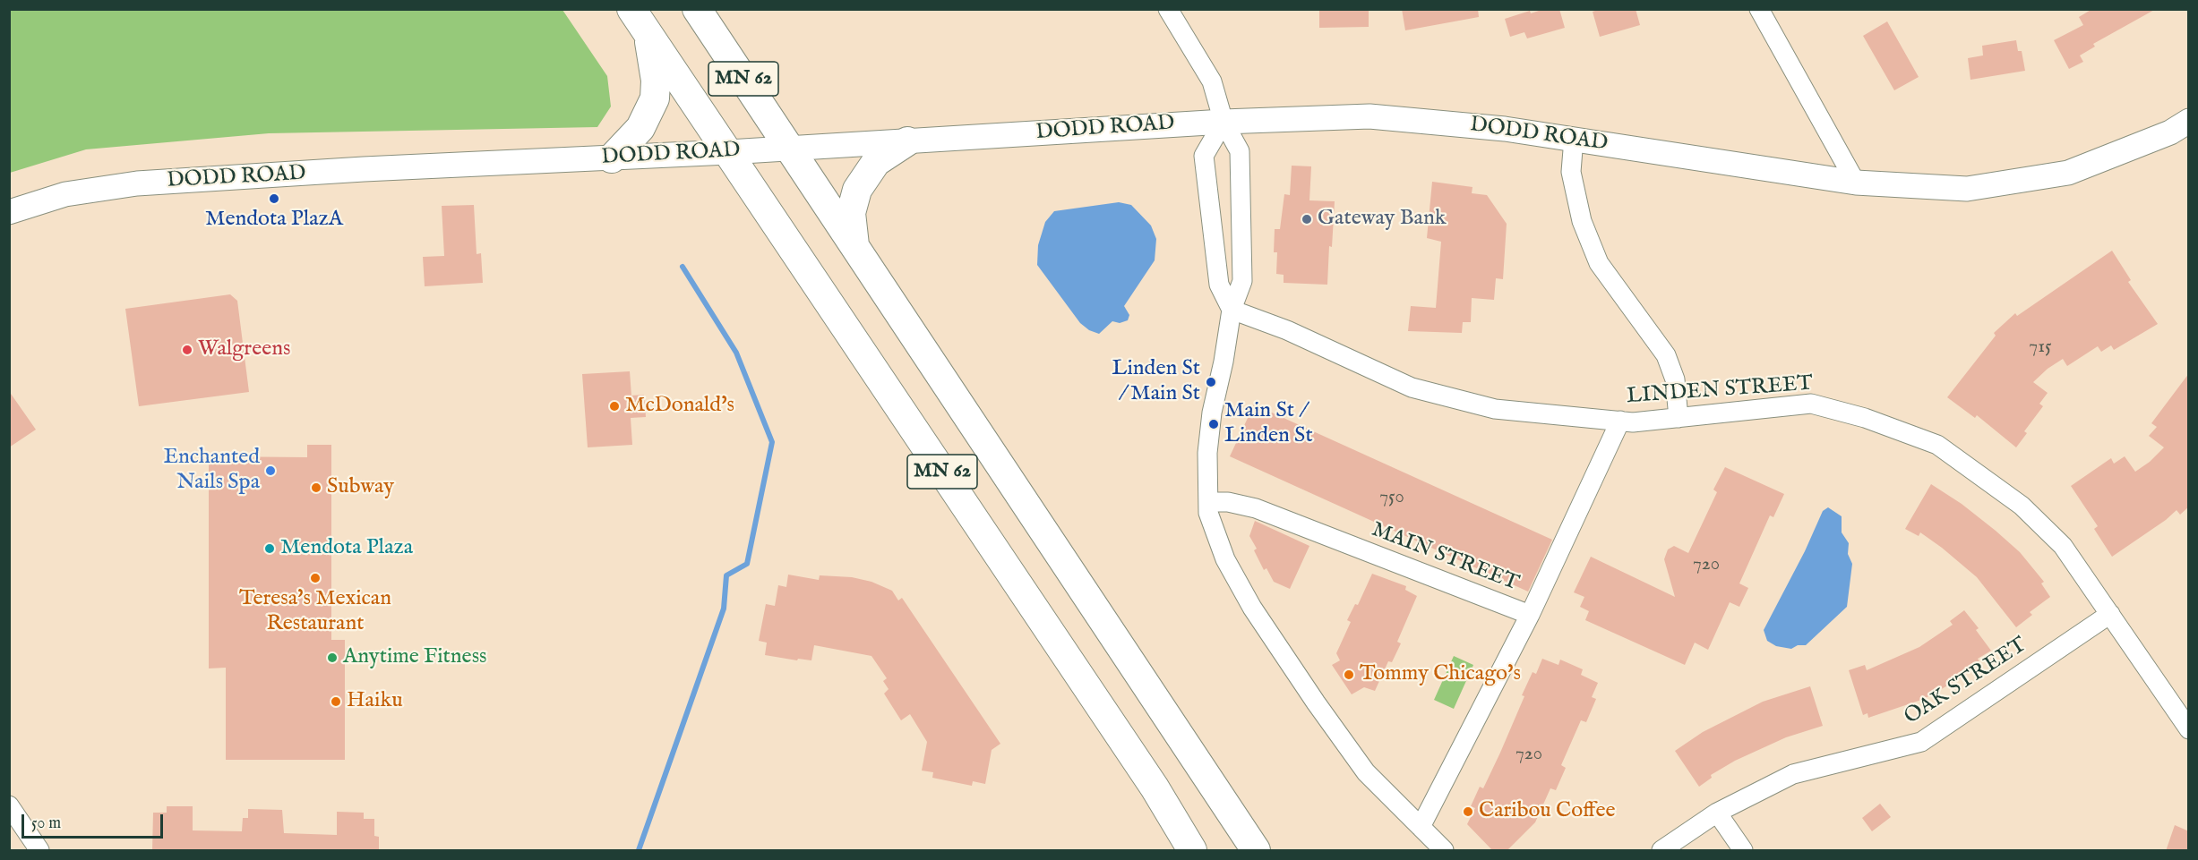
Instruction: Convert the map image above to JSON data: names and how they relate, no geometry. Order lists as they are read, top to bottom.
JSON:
{
  "streets": {
    "highway": ["MN 62"],
    "main road": ["DODD ROAD"],
    "street": ["LINDEN STREET", "MAIN STREET", "OAK STREET"]
  },
  "crossings": [
    ["MN 62", "DODD ROAD"],
    ["LINDEN STREET", "OAK STREET"]
  ],
  "places": [
    "Mendota PlazA",
    "Gateway Bank",
    "Walgreens",
    "Linden St / Main St",
    "McDonald's",
    "Main St / Linden St",
    "Enchanted Nails Spa",
    "Subway",
    "Mendota Plaza",
    "Teresa's Mexican Restaurant",
    "Anytime Fitness",
    "Tommy Chicago's",
    "Haiku",
    "Caribou Coffee"
  ],
  "house_numbers": [
    "715",
    "750",
    "720",
    "720"
  ],
  "scale_bar": "50 m"
}
